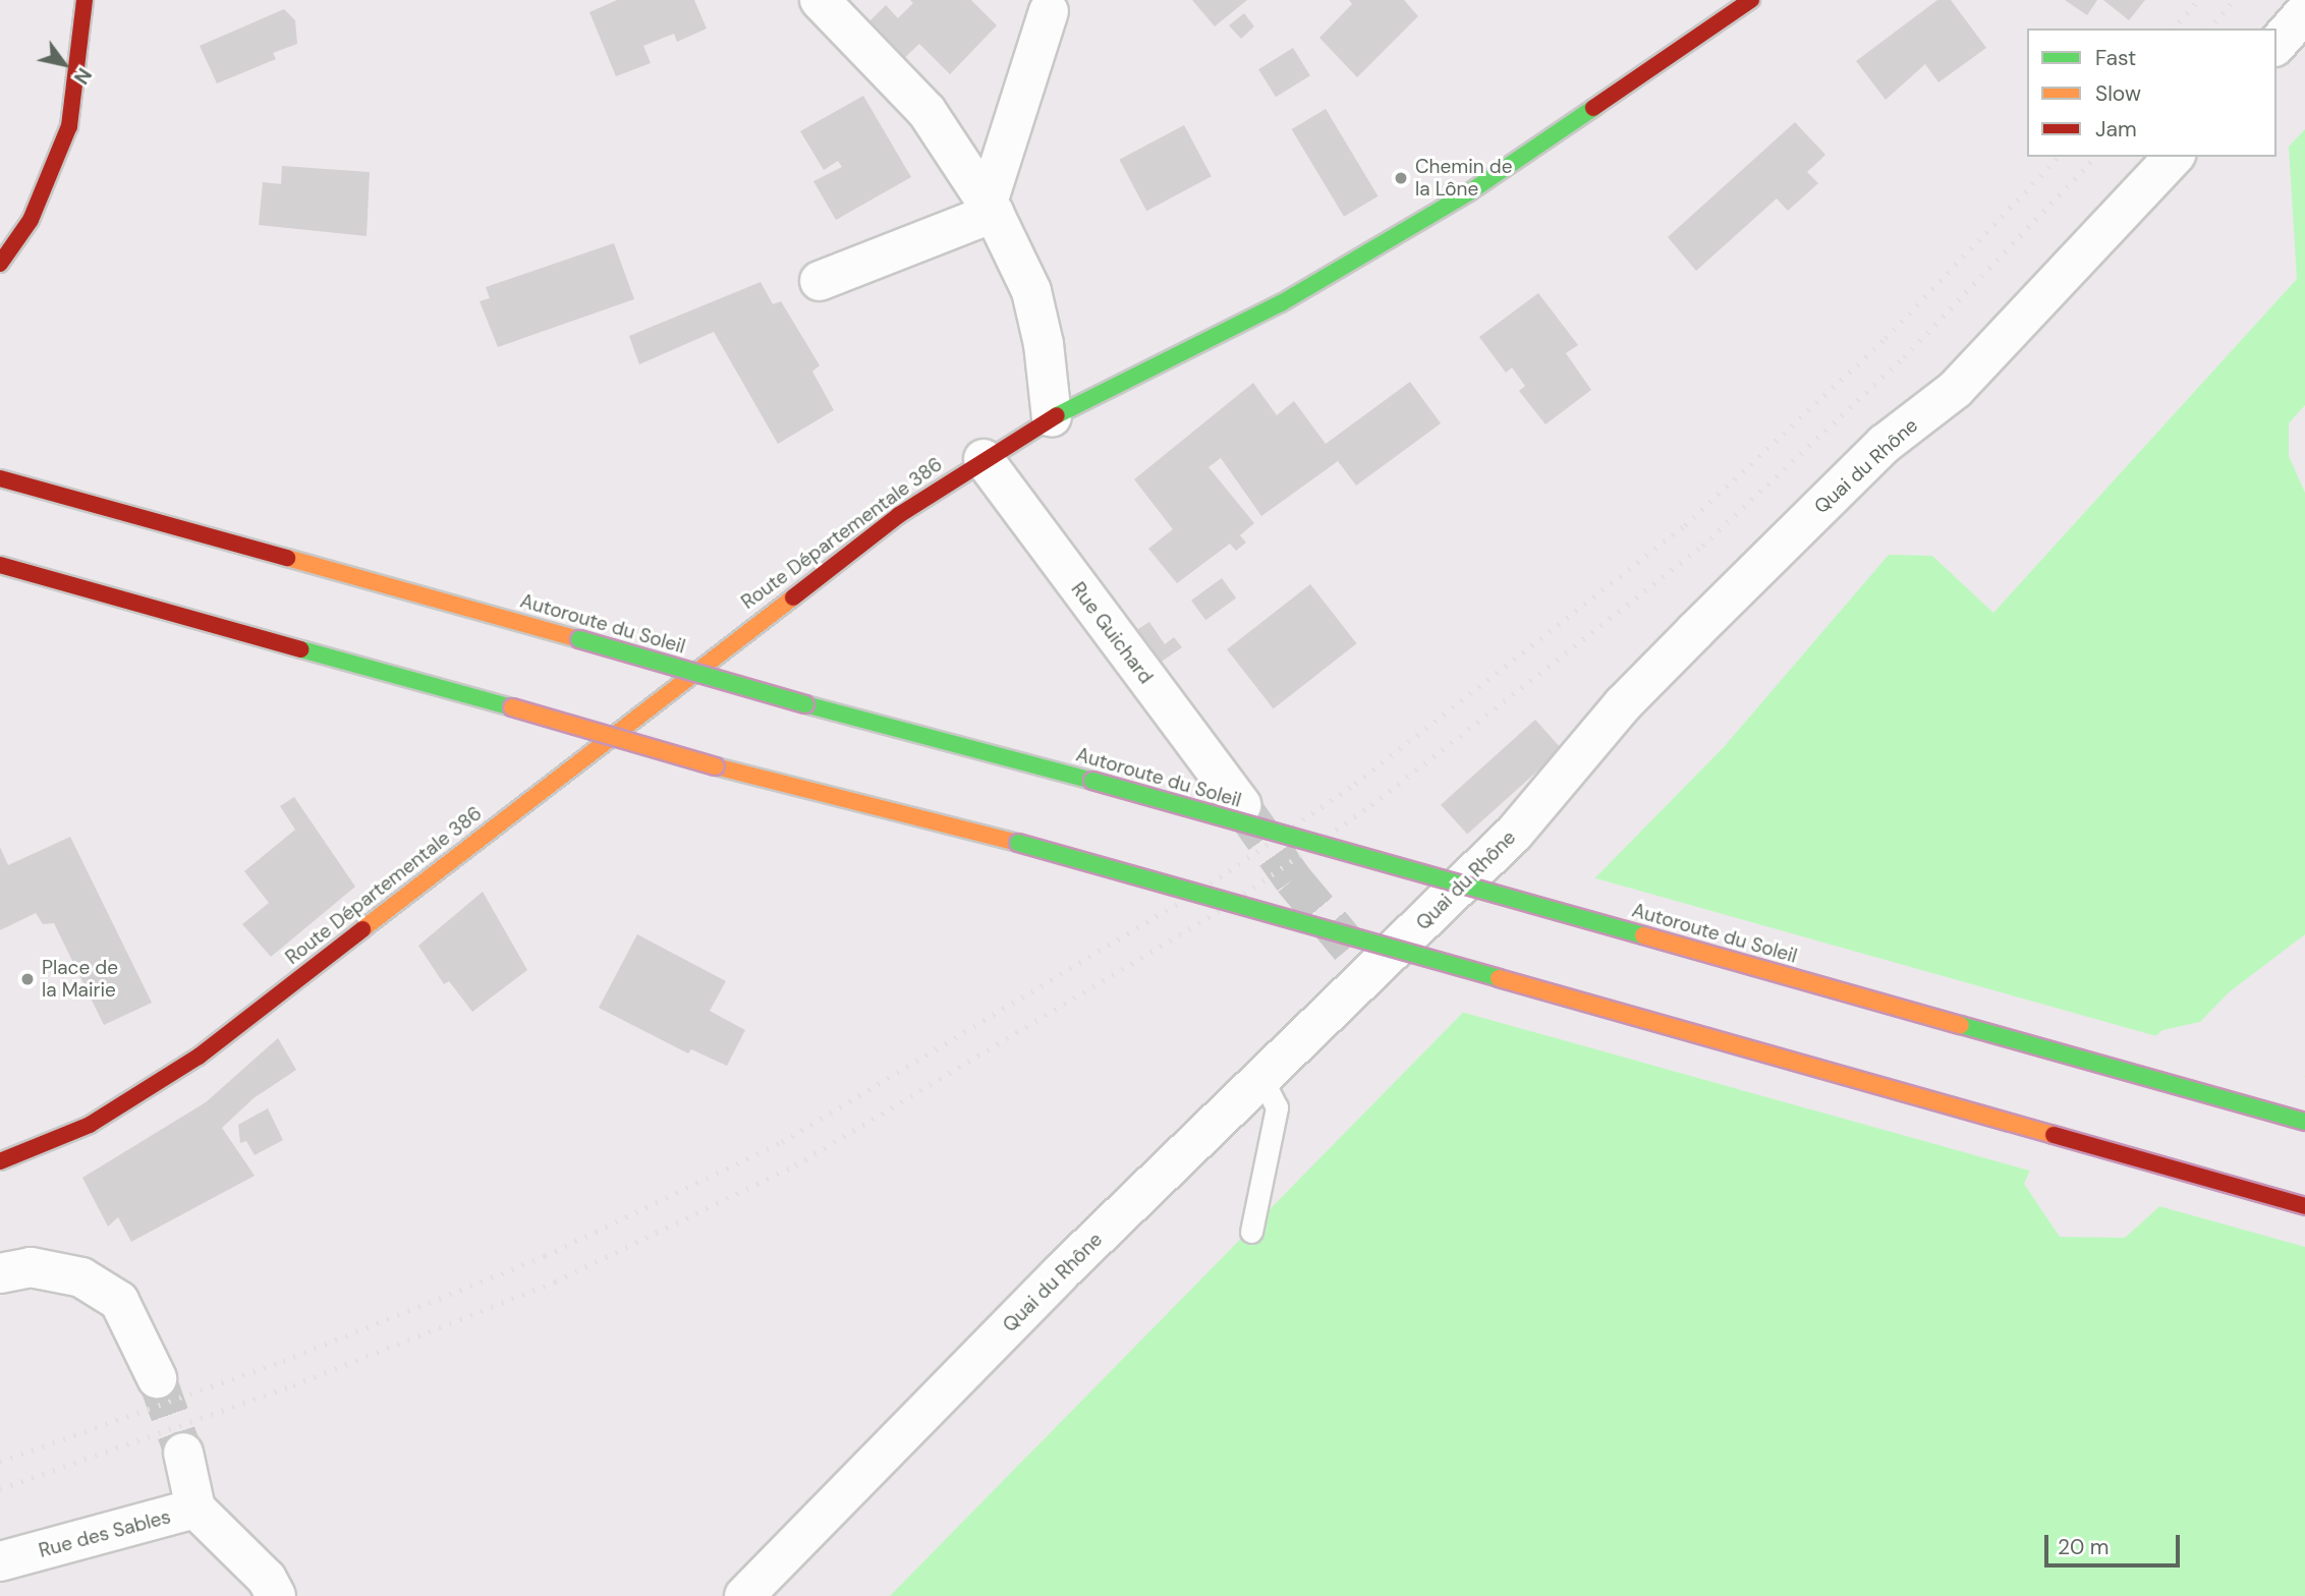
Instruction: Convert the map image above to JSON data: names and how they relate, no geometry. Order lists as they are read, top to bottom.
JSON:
{
  "streets": {
    "main road": ["Route Départementale 386", "Autoroute du Soleil"],
    "street": ["Quai du Rhône", "Rue Guichard", "Rue des Sables"]
  },
  "crossings": [
    ["Route Départementale 386", "Rue Guichard"]
  ],
  "places": ["Chemin de la Lône", "Place de la Mairie"],
  "legend": ["Fast", "Slow", "Jam"],
  "scale_bar": "20 m",
  "north": "bottom right"
}
